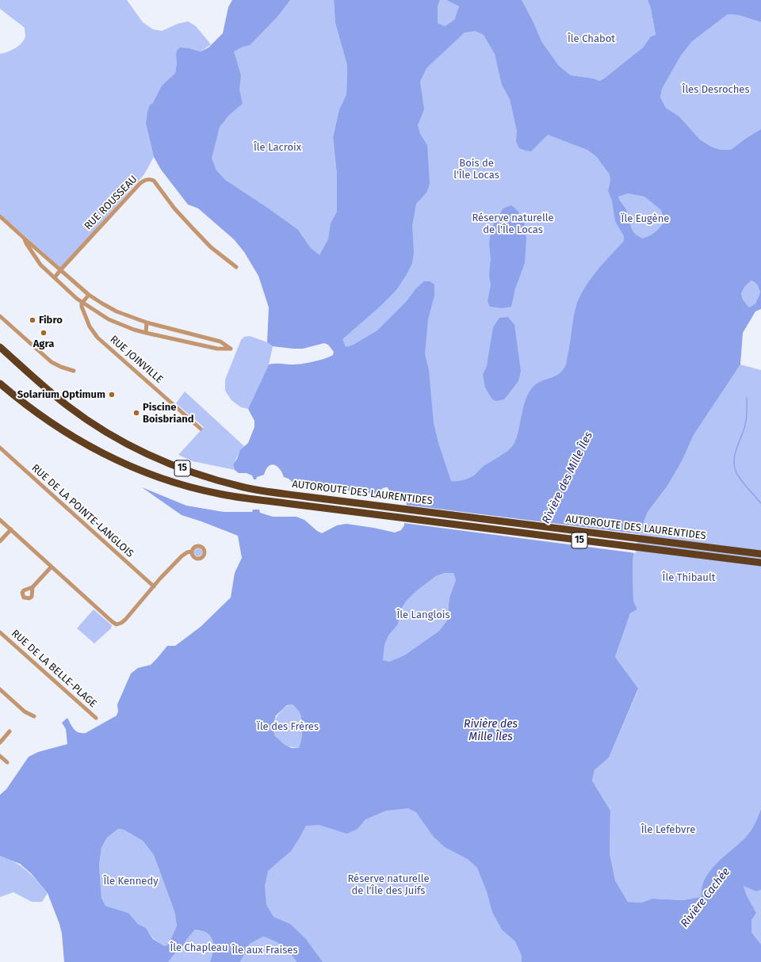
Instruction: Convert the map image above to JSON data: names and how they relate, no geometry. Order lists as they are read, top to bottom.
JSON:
{
  "streets": {
    "highway": ["15", "AUTOROUTE DES LAURENTIDES"],
    "street": [
      "RUE ROUSSEAU",
      "RUE JOINVILLE",
      "RUE DE LA POINTE-LANGLOIS",
      "RUE DE LA BELLE-PLAGE"
    ]
  },
  "water": ["Rivière des Mille Îles", "Rivière Cachée"],
  "parks": [
    "Île Chabot",
    "Îles Desroches",
    "Île Lacroix",
    "Bois de l'Île Locas",
    "Réserve naturelle de l'Île Locas",
    "Ïle Eugène",
    "Île Thibault",
    "Île Langlois",
    "Ïle des Frères",
    "Île Lefebvre",
    "Réserve naturelle de l'Île des Juifs",
    "Île Kennedy",
    "Île Chapleau",
    "Île aux Fraises"
  ],
  "places": [
    "Fibro",
    "Agra",
    "Solarium Optimum",
    "Piscine Boisbriand"
  ]
}
